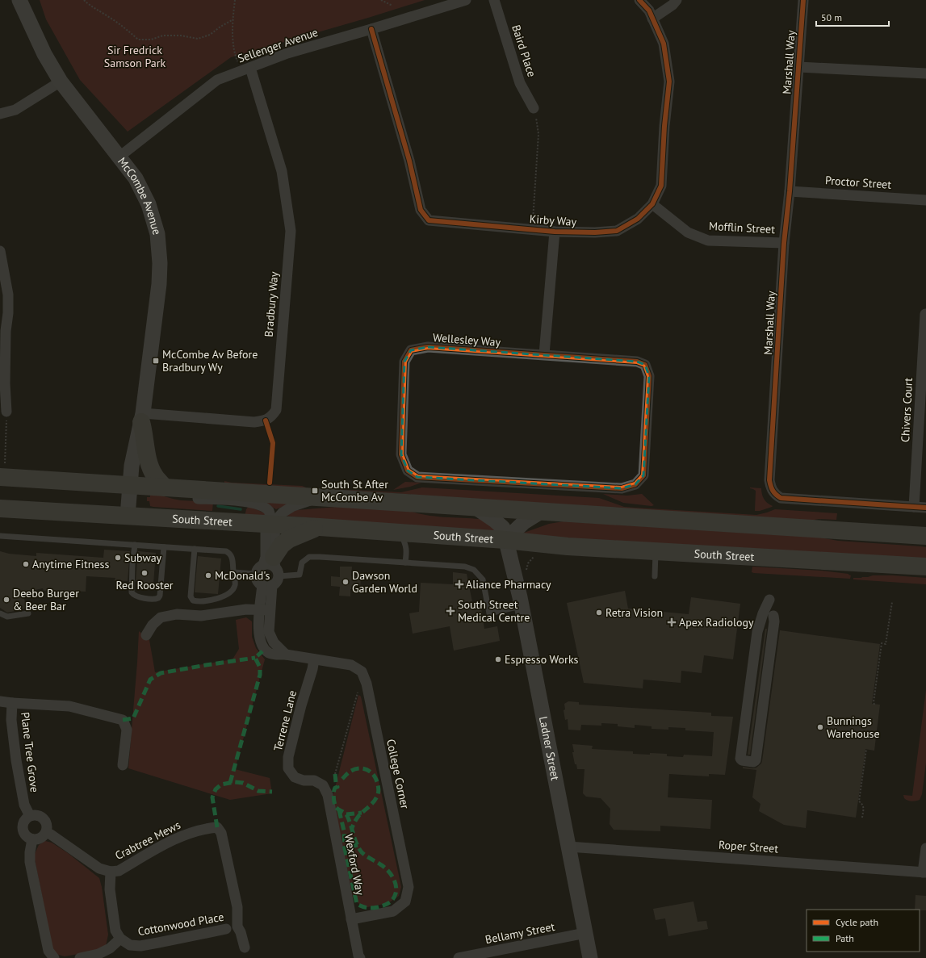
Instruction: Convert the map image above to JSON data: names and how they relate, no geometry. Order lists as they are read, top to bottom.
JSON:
{
  "streets": {
    "highway": ["South Street"],
    "street": [
      "Sellenger Avenue",
      "Baird Place",
      "Marshall Way",
      "Proctor Street",
      "McCombe Avenue",
      "Kirby Way",
      "Mofflin Street",
      "Bradbury Way",
      "Wellesley Way",
      "Chivers Court",
      "Terrene Lane",
      "Ladner Street",
      "Plane Tree Grove",
      "College Corner",
      "Crabtree Mews",
      "Roper Street",
      "Wexford Way",
      "Cottonwood Place",
      "Bellamy Street"
    ]
  },
  "crossings": [
    ["Sellenger Avenue", "McCombe Avenue"],
    ["Sellenger Avenue", "Kirby Way"],
    ["Sellenger Avenue", "Bradbury Way"],
    ["Marshall Way", "Proctor Street"],
    ["Marshall Way", "Mofflin Street"],
    ["Marshall Way", "Chivers Court"],
    ["McCombe Avenue", "Bradbury Way"],
    ["McCombe Avenue", "South Street"],
    ["Kirby Way", "Mofflin Street"],
    ["South Street", "Ladner Street"],
    ["Terrene Lane", "College Corner"],
    ["Terrene Lane", "Wexford Way"],
    ["Ladner Street", "Roper Street"],
    ["Ladner Street", "Bellamy Street"],
    ["College Corner", "Wexford Way"],
    ["Crabtree Mews", "Cottonwood Place"]
  ],
  "parks": ["Sir Fredrick Samson Park"],
  "places": {
    "transit": ["McCombe Av Before Bradbury Wy", "South St After McCombe Av"],
    "other": [
      "Subway",
      "Anytime Fitness",
      "Red Rooster",
      "McDonald's",
      "Dawson Garden World",
      "Deebo Burger & Beer Bar",
      "Retra Vision",
      "Espresso Works",
      "Bunnings Warehouse"
    ],
    "health": ["Aliance Pharmacy", "South Street Medical Centre", "Apex Radiology"]
  },
  "legend": ["Cycle path", "Path"],
  "scale_bar": "50 m"
}
